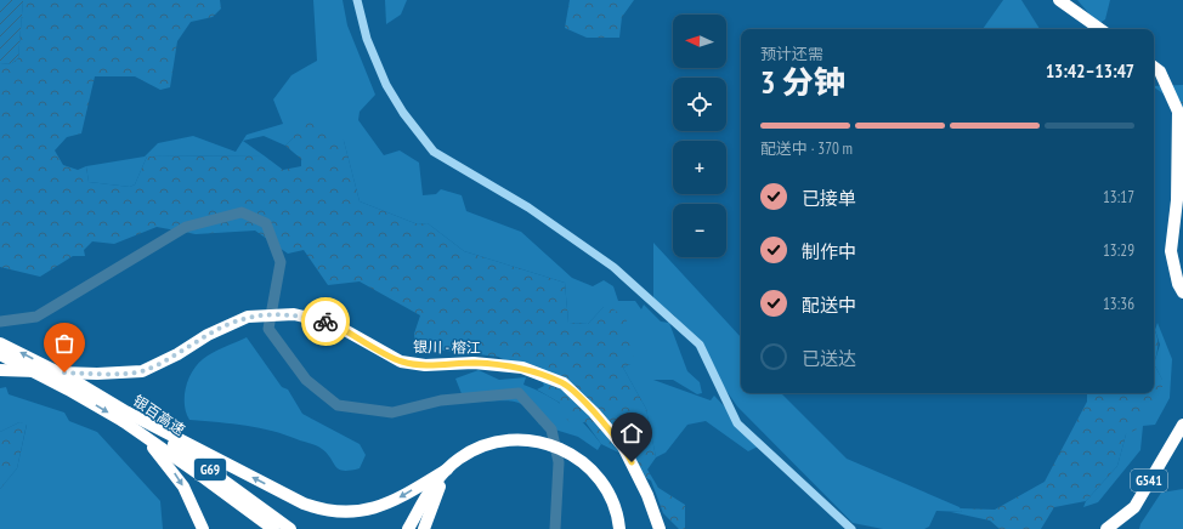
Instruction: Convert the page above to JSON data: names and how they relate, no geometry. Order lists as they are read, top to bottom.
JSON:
{
  "streets": {
    "highway": [
      "银川 - 榕江",
      "银百高速",
      "G69",
      "G541"
    ]
  },
  "north": "left",
  "page": {
    "map_buttons": ["+", "−"],
    "heading": ["3 分钟", "预计还需", "13:42–13:47"],
    "bar": "配送中 · 370 m",
    "list": [
      ["已接单", "13:17"],
      ["制作中", "13:29"],
      ["配送中", "13:36"],
      "已送达"
    ]
  }
}
